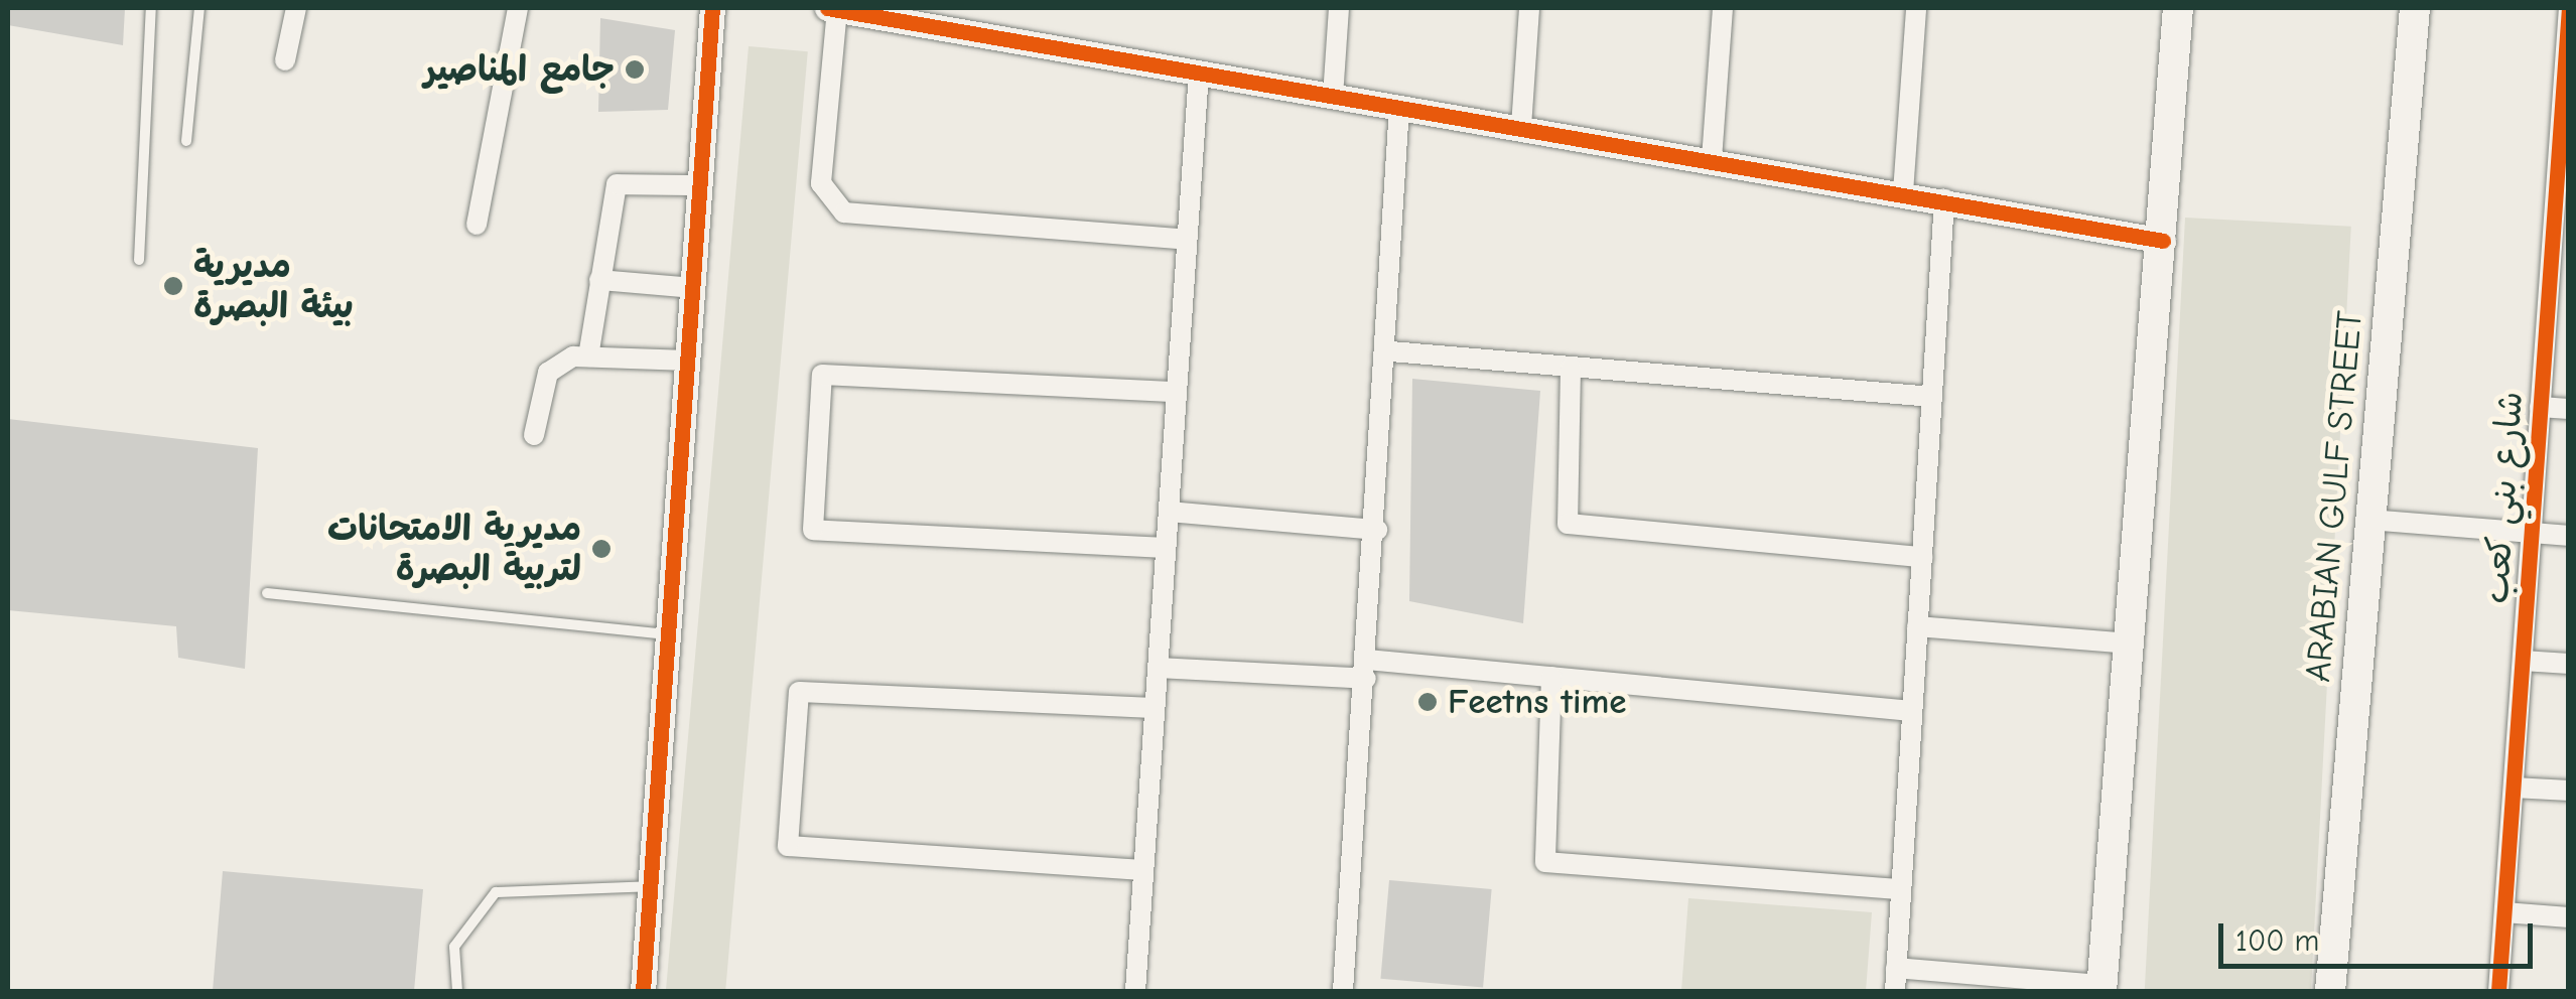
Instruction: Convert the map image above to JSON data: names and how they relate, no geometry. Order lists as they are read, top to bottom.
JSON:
{
  "streets": {
    "main road": ["ARABIAN GULF STREET"],
    "street": ["شارع بني كعب"]
  },
  "places": [
    "جامع المناصير",
    "مديرية بيئة البصرة",
    "مديرية الامتحانات لتربية البصرة",
    "Feetns time"
  ],
  "scale_bar": "100 m"
}
